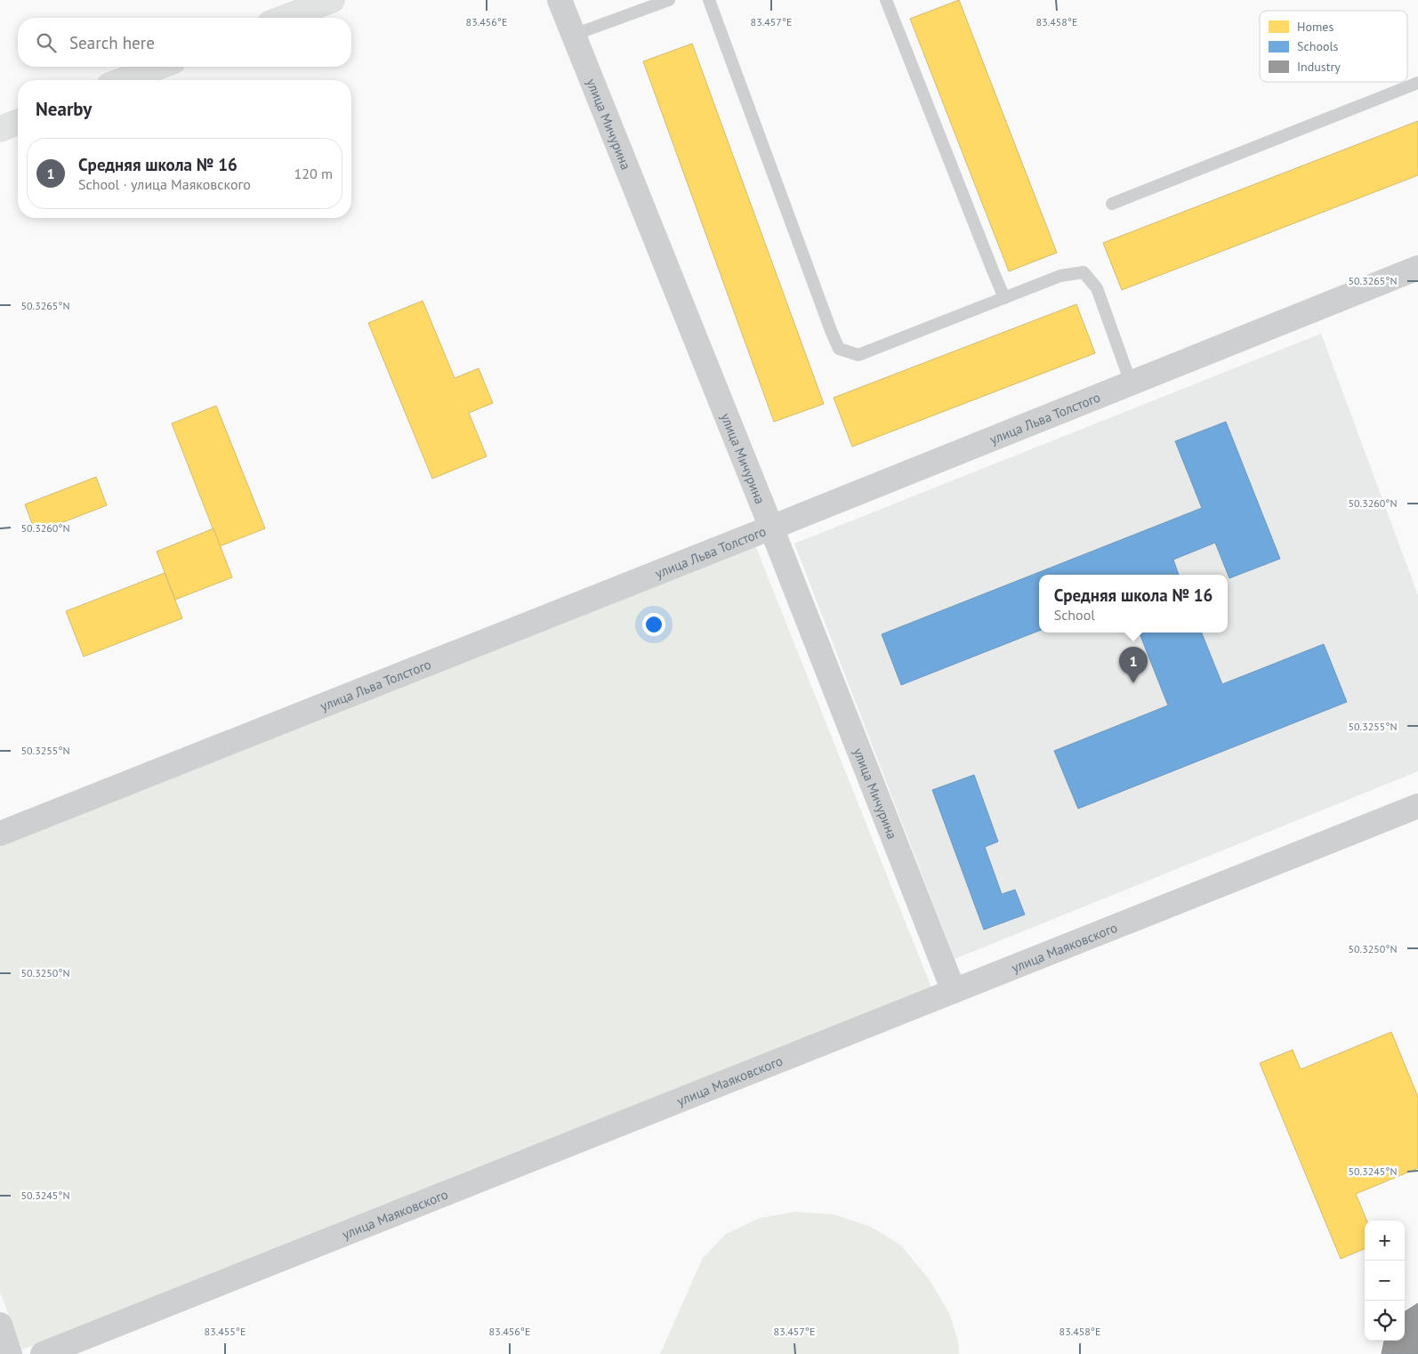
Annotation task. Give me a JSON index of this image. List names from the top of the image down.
{
  "streets": {
    "street": ["улица Мичурина", "улица Льва Толстого", "улица Маяковского"]
  },
  "crossings": [
    ["улица Мичурина", "улица Льва Толстого"],
    ["улица Мичурина", "улица Маяковского"]
  ],
  "legend": ["Homes", "Schools", "Industry"],
  "page": {
    "search": "Search here",
    "heading": "Nearby",
    "list": [
      {
        "mark": "1",
        "name": "Средняя школа № 16",
        "note": "School · улица Маяковского",
        "value": "120 m"
      }
    ],
    "popup": ["Средняя школа № 16", "School"],
    "pins": "1",
    "map_buttons": ["+", "−"]
  },
  "coordinates": [
    "83.456°E",
    "83.457°E",
    "83.458°E",
    "50.3265°N",
    "50.3260°N",
    "50.3255°N",
    "50.3250°N",
    "50.3245°N",
    "83.455°E"
  ]
}
